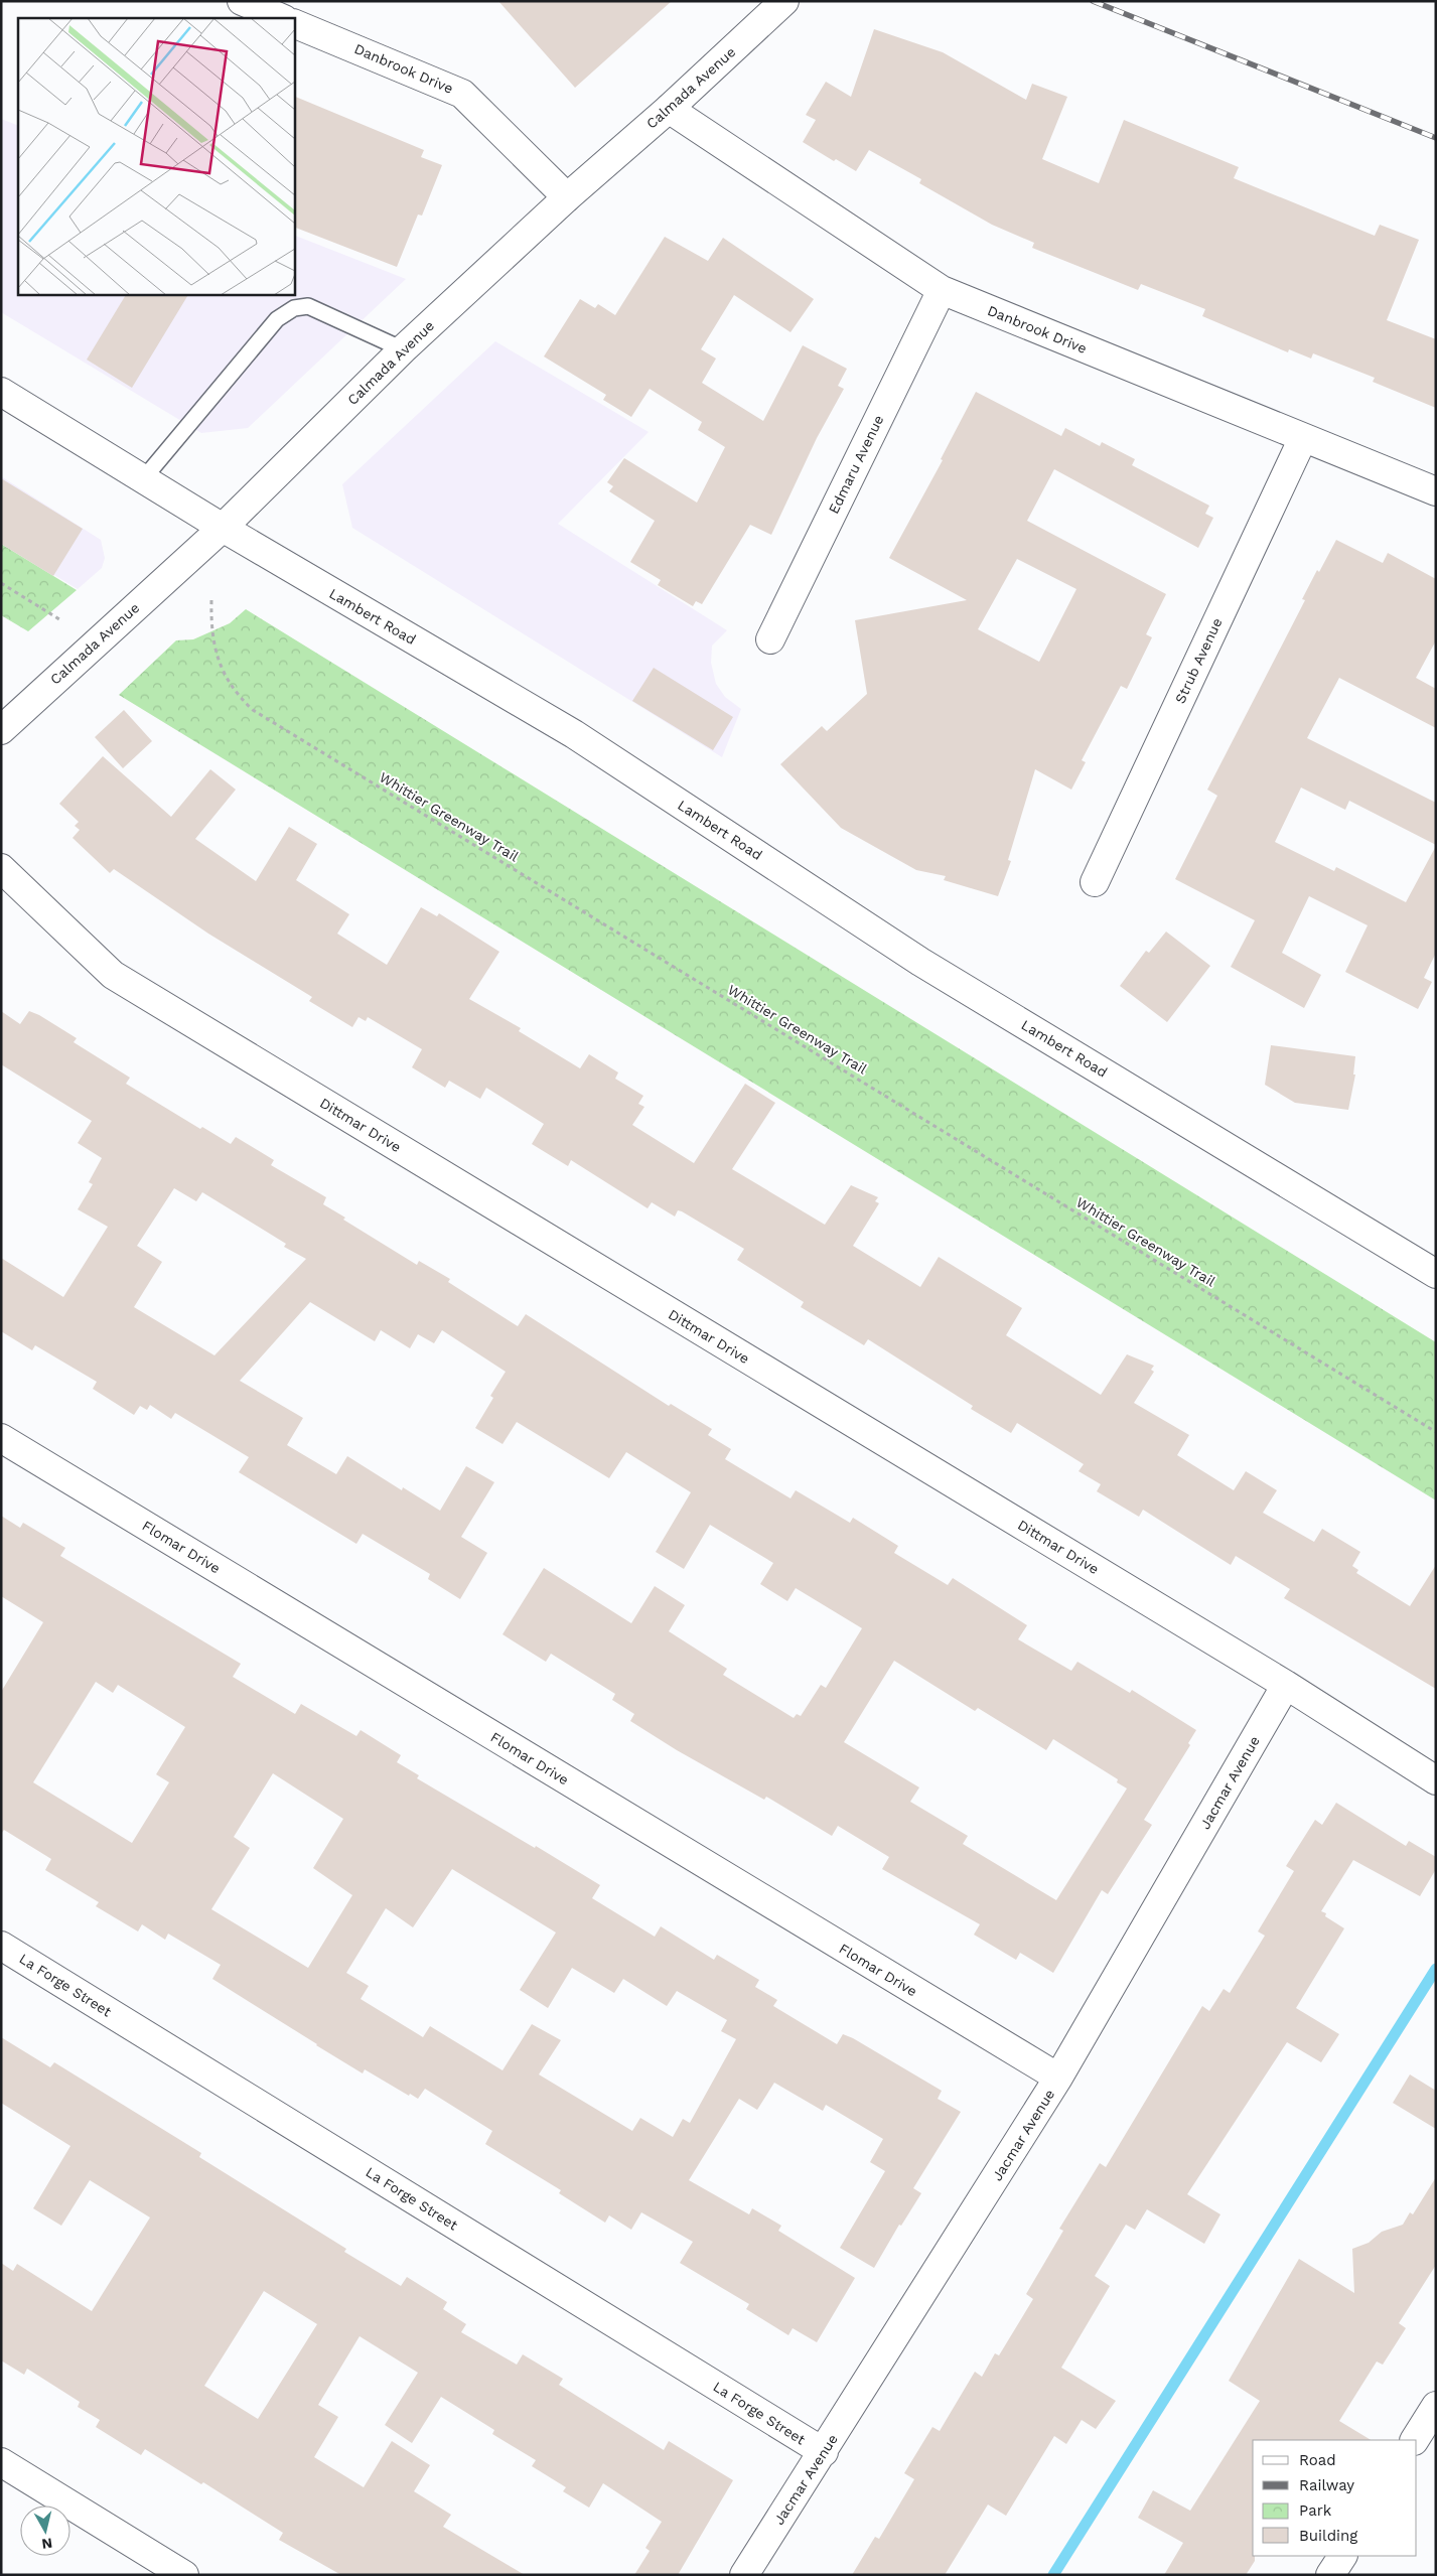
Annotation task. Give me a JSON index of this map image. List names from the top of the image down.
{
  "streets": {
    "street": [
      "Danbrook Drive",
      "Calmada Avenue",
      "Edmaru Avenue",
      "Lambert Road",
      "Strub Avenue",
      "Dittmar Drive",
      "Flomar Drive",
      "Jacmar Avenue",
      "La Forge Street"
    ],
    "path": ["Whittier Greenway Trail"]
  },
  "crossings": [
    ["Danbrook Drive", "Calmada Avenue"],
    ["Danbrook Drive", "Edmaru Avenue"],
    ["Danbrook Drive", "Strub Avenue"],
    ["Calmada Avenue", "Lambert Road"],
    ["Dittmar Drive", "Jacmar Avenue"],
    ["Flomar Drive", "Jacmar Avenue"],
    ["Jacmar Avenue", "La Forge Street"]
  ],
  "legend": [
    "Road",
    "Railway",
    "Park",
    "Building"
  ],
  "north": "bottom"
}
